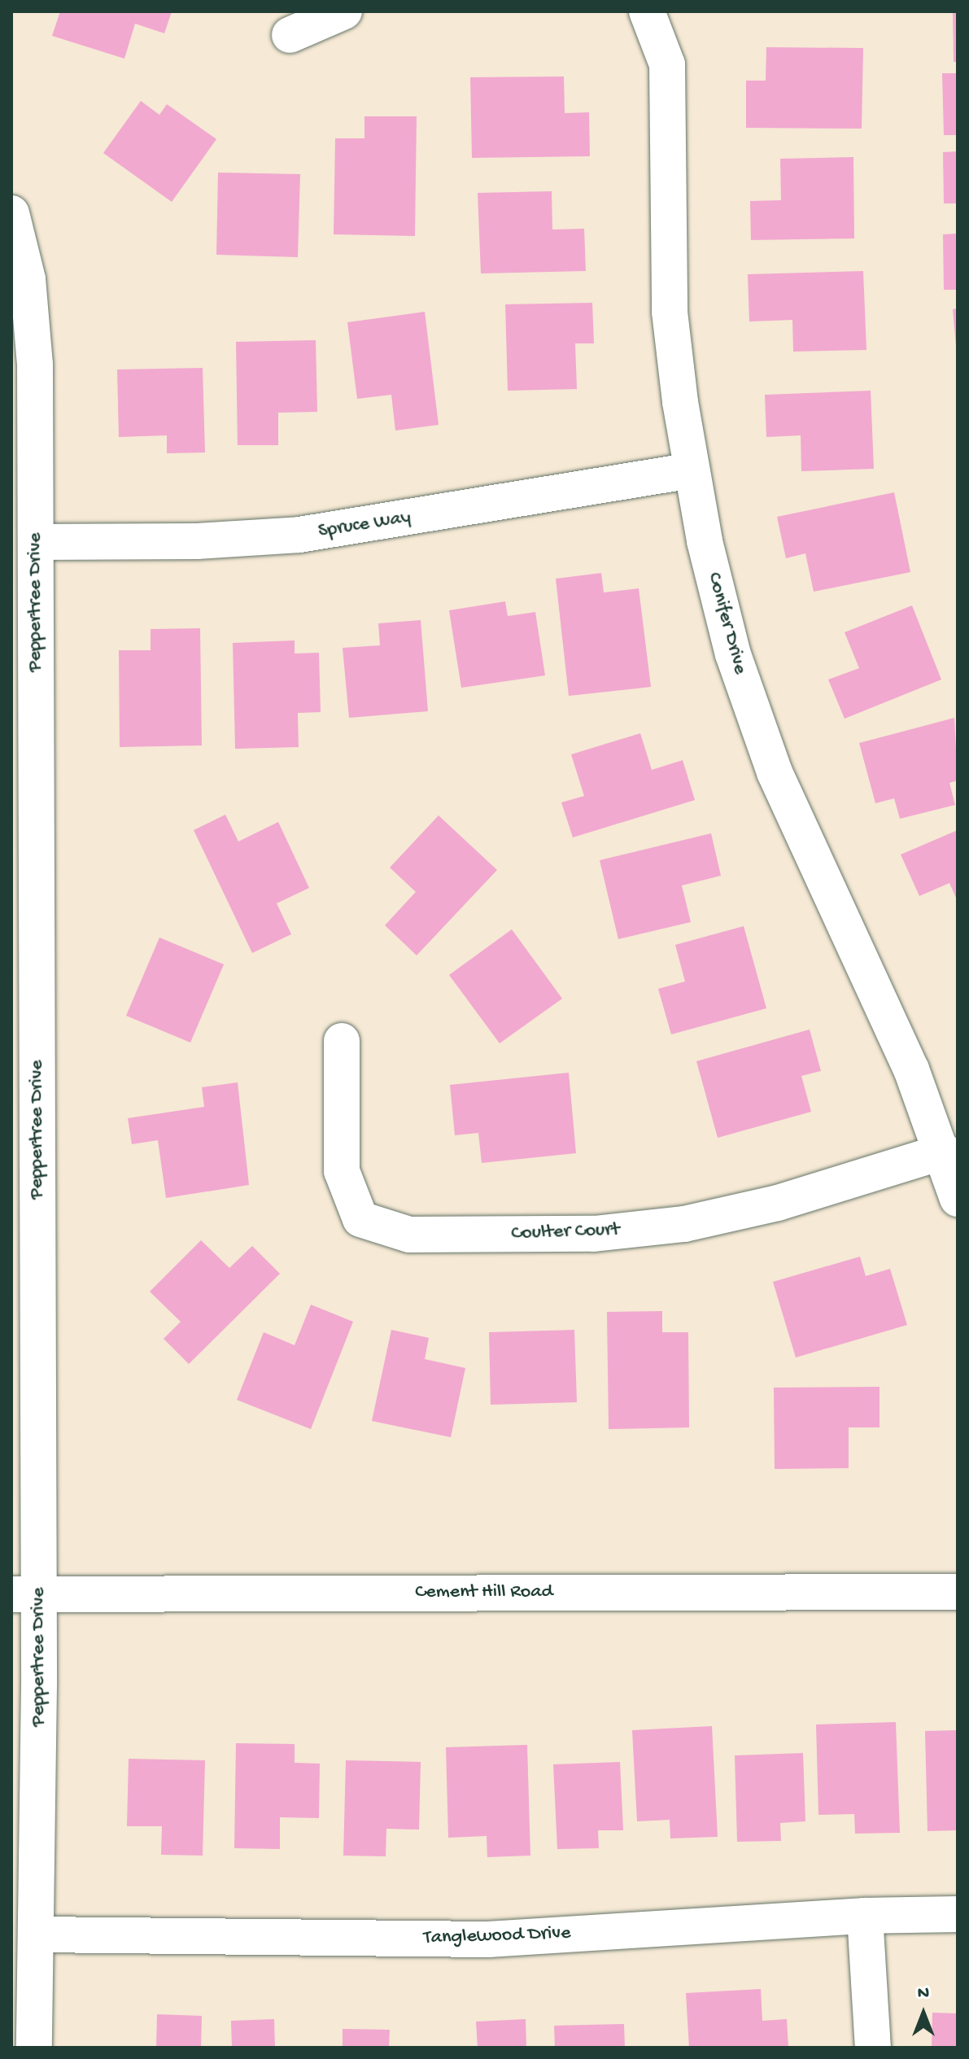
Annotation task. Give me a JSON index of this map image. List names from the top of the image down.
{
  "streets": {
    "street": [
      "Spruce Way",
      "Peppertree Drive",
      "Conifer Drive",
      "Coulter Court",
      "Cement Hill Road",
      "Tanglewood Drive"
    ]
  },
  "crossings": [
    ["Spruce Way", "Peppertree Drive"],
    ["Spruce Way", "Conifer Drive"],
    ["Peppertree Drive", "Cement Hill Road"],
    ["Peppertree Drive", "Tanglewood Drive"],
    ["Conifer Drive", "Coulter Court"]
  ],
  "north": "top"
}
